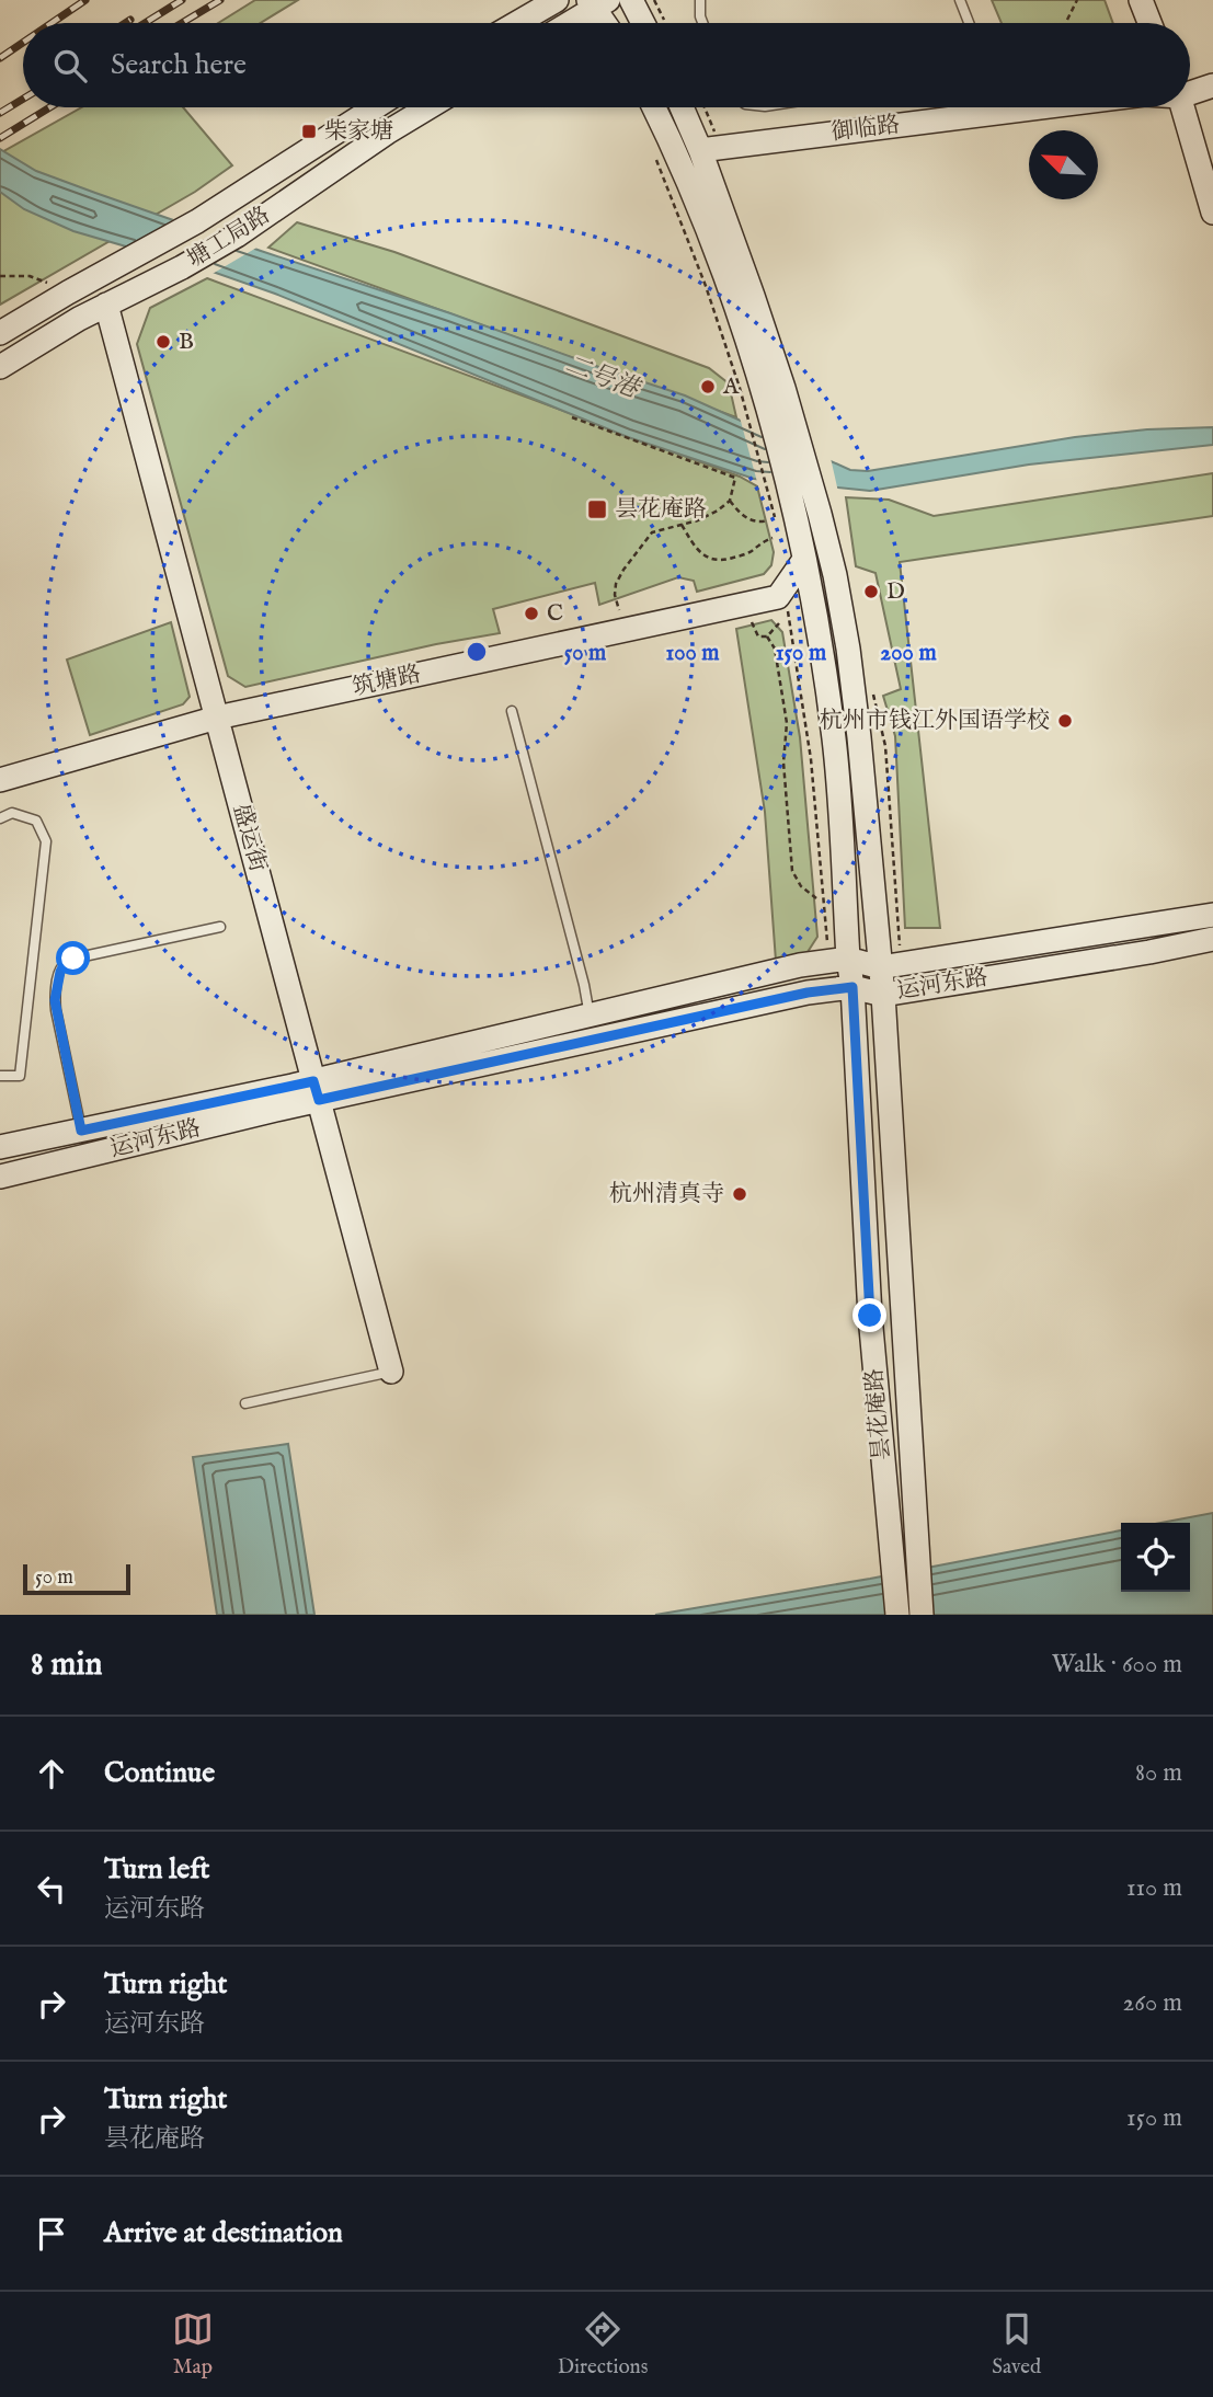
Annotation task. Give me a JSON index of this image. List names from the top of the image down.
{
  "streets": {
    "main road": [
      "御临路",
      "塘工局路",
      "筑塘路",
      "盛运街",
      "运河东路",
      "昙花庵路"
    ]
  },
  "crossings": [
    ["御临路", "昙花庵路"],
    ["塘工局路", "盛运街"],
    ["筑塘路", "盛运街"],
    ["盛运街", "运河东路"],
    ["运河东路", "昙花庵路"]
  ],
  "water": ["二号港"],
  "places": {
    "transit": ["柴家塘", "昙花庵路"],
    "other": [
      "B",
      "A",
      "D",
      "C",
      "杭州市钱江外国语学校",
      "杭州清真寺"
    ]
  },
  "scale_bar": "50 m",
  "north": "top left",
  "page": {
    "search": "Search here",
    "scale": "50 m",
    "heading": ["8 min", "Walk · 600 m"],
    "list": [
      ["Continue", "80 m"],
      ["Turn left", "运河东路", "110 m"],
      ["Turn right", "运河东路", "260 m"],
      ["Turn right", "昙花庵路", "150 m"],
      "Arrive at destination"
    ],
    "nav": ["Map", "Directions", "Saved"]
  },
  "rings": [
    "50 m",
    "100 m",
    "150 m",
    "200 m"
  ]
}
